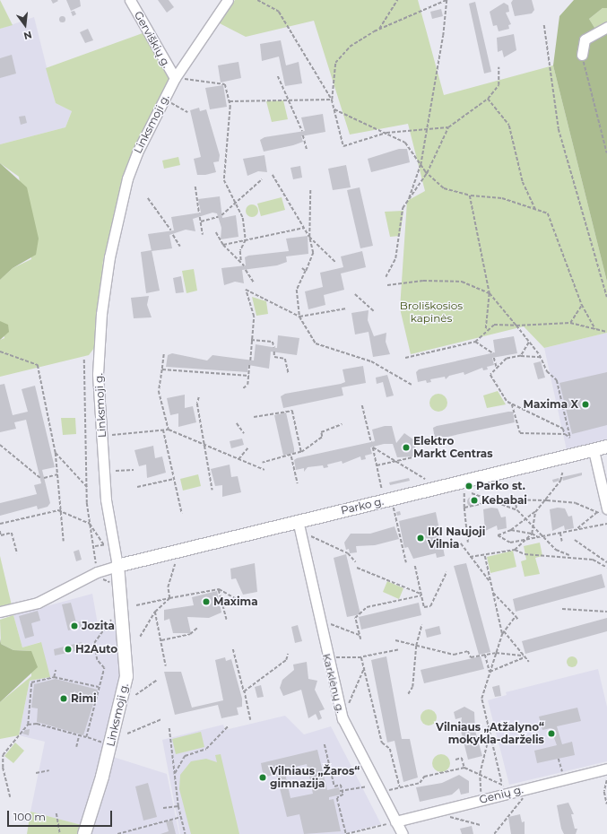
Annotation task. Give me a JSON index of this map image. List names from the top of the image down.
{
  "streets": {
    "main road": ["Linksmoji g.", "Parko g."],
    "street": ["Gerviškių g.", "Karklėnų g.", "Genių g."]
  },
  "crossings": [
    ["Gerviškių g.", "Linksmoji g."],
    ["Linksmoji g.", "Parko g."],
    ["Parko g.", "Karklėnų g."],
    ["Karklėnų g.", "Genių g."]
  ],
  "parks": ["Broliškosios kapinės"],
  "places": [
    "Maxima X",
    "Elektro Markt Centras",
    "Parko st.",
    "Kebabai",
    "IKI Naujoji Vilnia",
    "Maxima",
    "Jozita",
    "H2Auto",
    "Rimi",
    "Vilniaus „Atžalyno“ mokykla-darželis",
    "Vilniaus „Žaros“ gimnazija"
  ],
  "scale_bar": "100 m",
  "north": "bottom"
}
